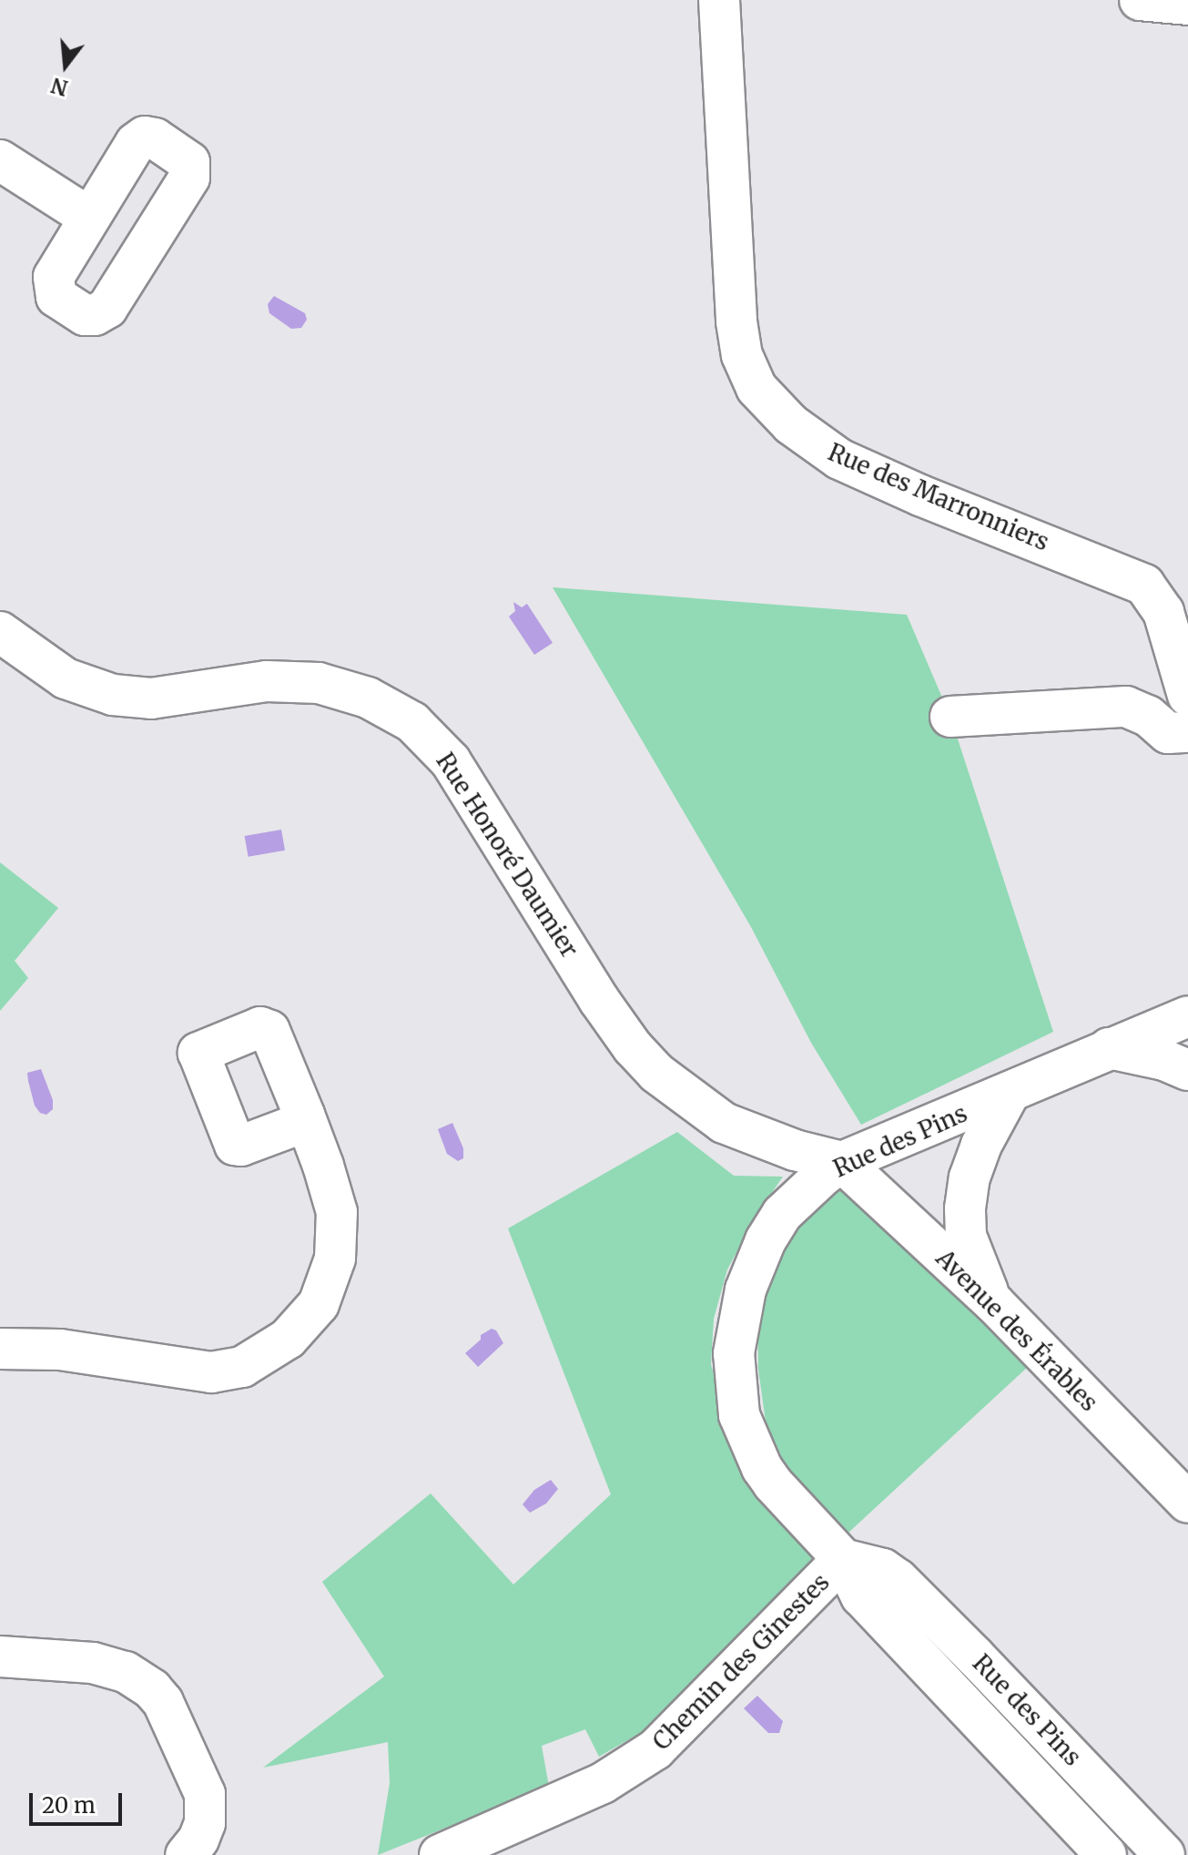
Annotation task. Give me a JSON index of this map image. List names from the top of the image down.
{
  "streets": {
    "street": [
      "Rue des Marronniers",
      "Rue Honoré Daumier",
      "Rue des Pins",
      "Avenue des Érables",
      "Chemin des Ginestes"
    ]
  },
  "crossings": [
    ["Rue Honoré Daumier", "Rue des Pins"],
    ["Rue Honoré Daumier", "Avenue des Érables"],
    ["Rue des Pins", "Avenue des Érables"],
    ["Rue des Pins", "Chemin des Ginestes"]
  ],
  "scale_bar": "20 m",
  "north": "bottom"
}
